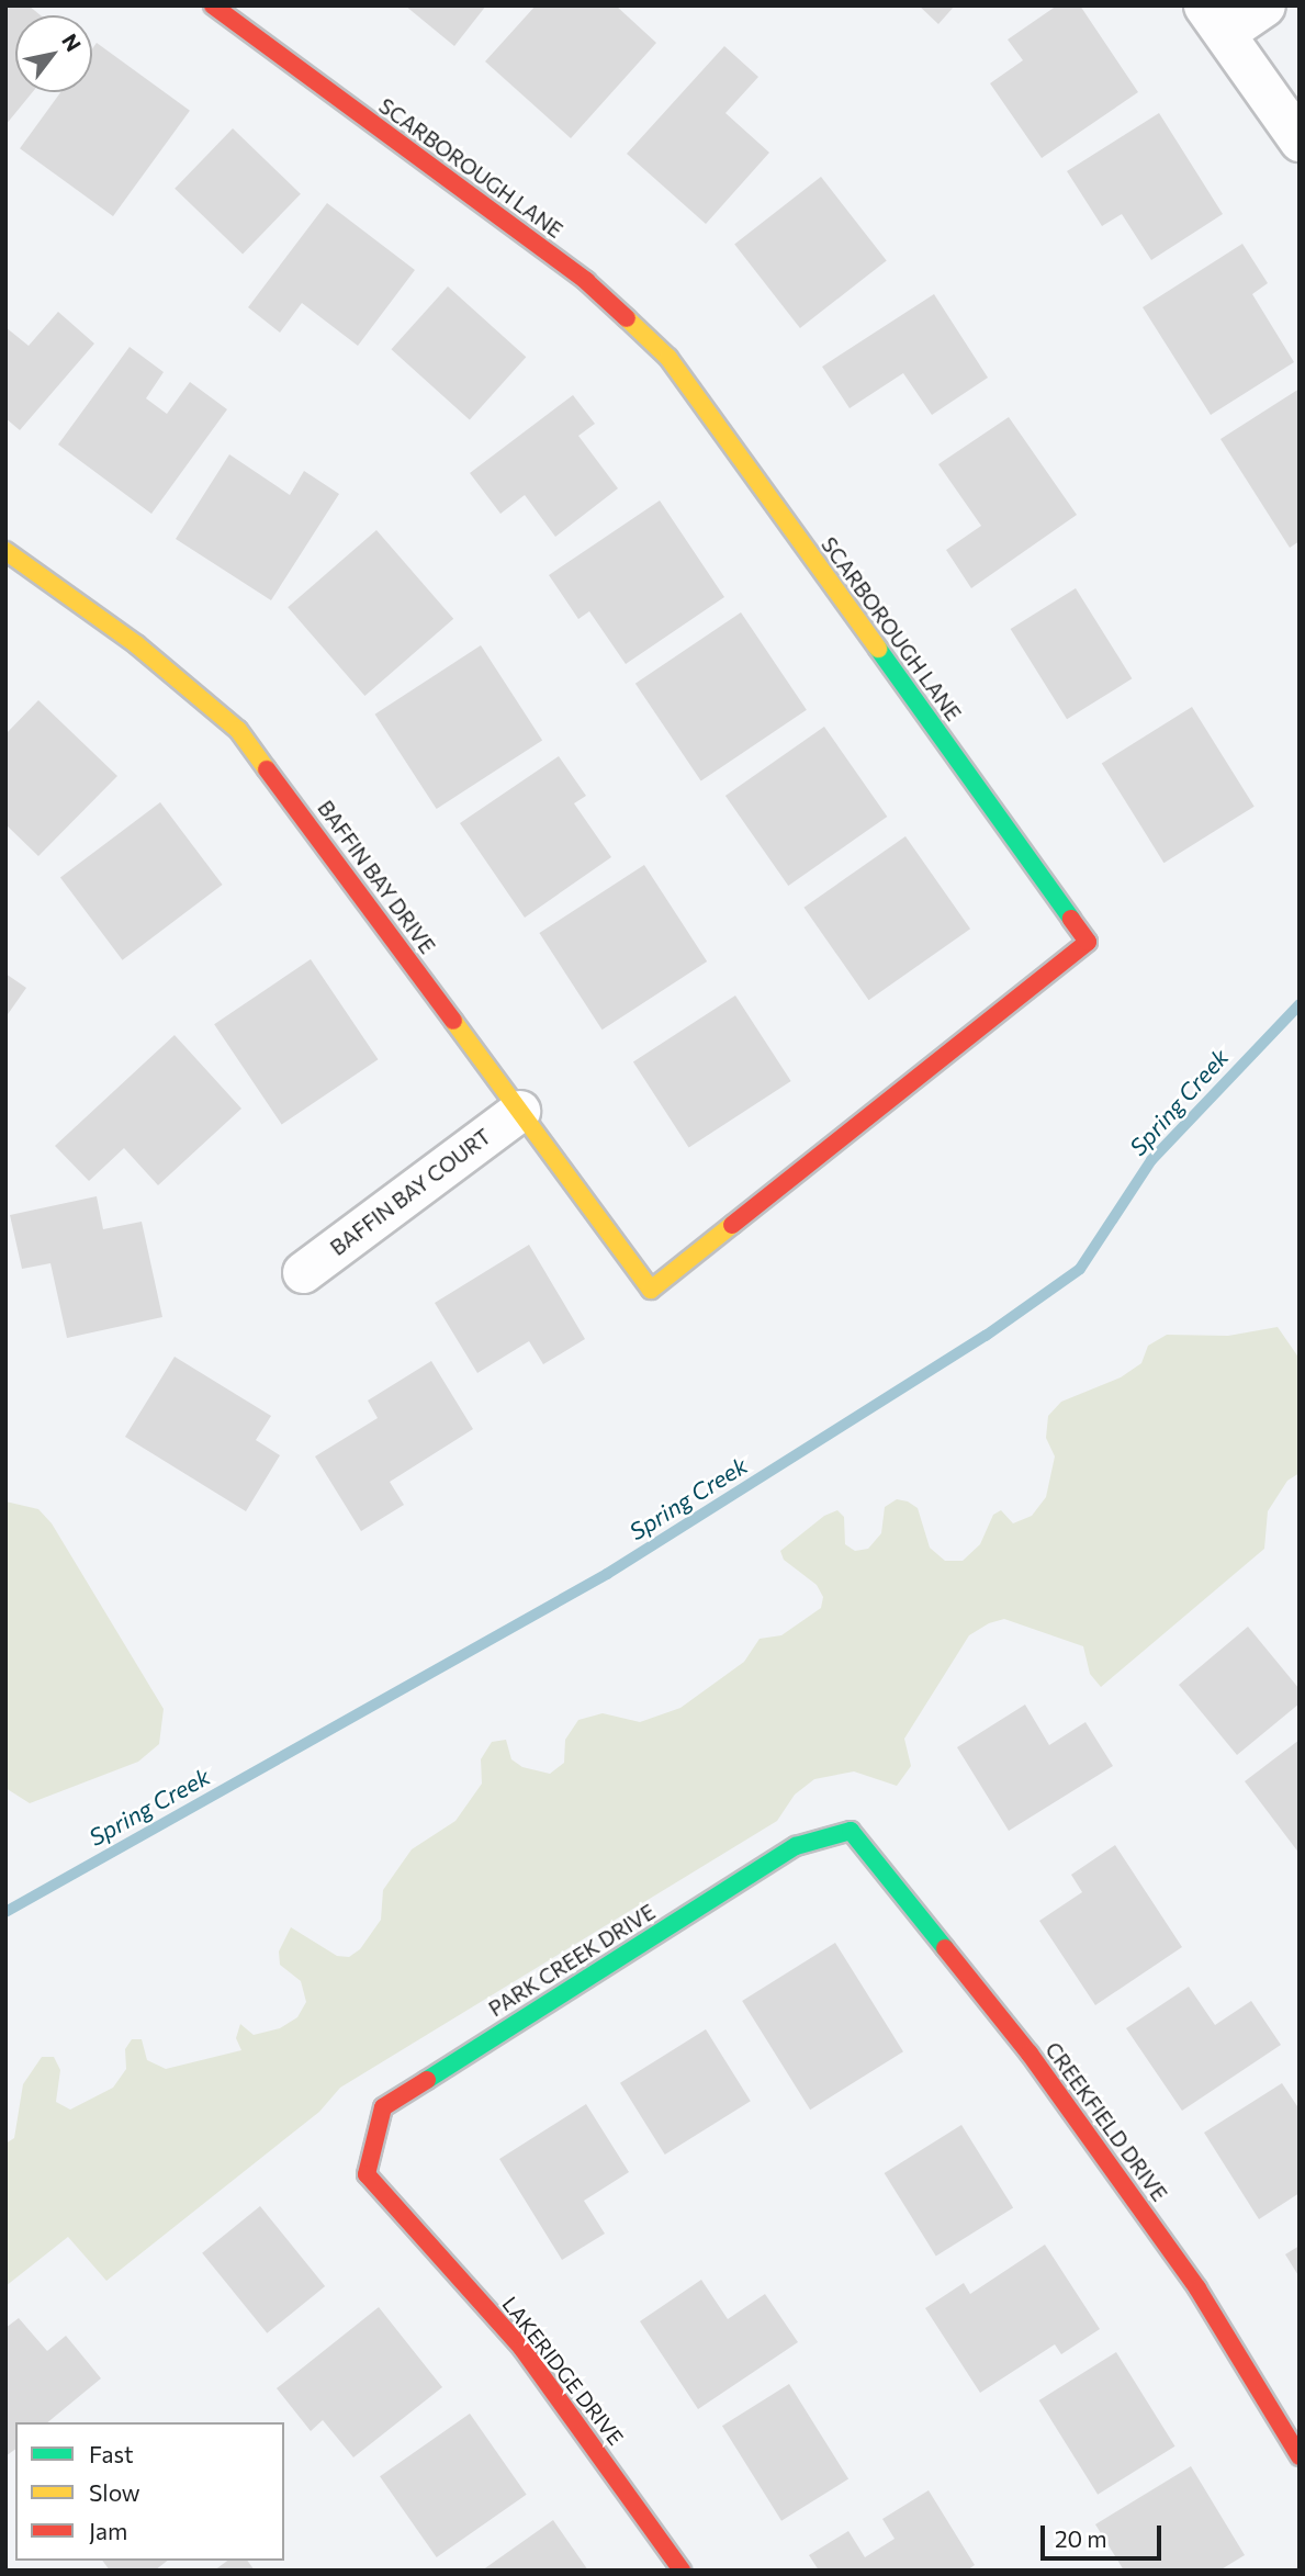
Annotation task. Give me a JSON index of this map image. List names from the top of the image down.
{
  "streets": {
    "street": [
      "SCARBOROUGH LANE",
      "BAFFIN BAY DRIVE",
      "BAFFIN BAY COURT",
      "PARK CREEK DRIVE",
      "CREEKFIELD DRIVE",
      "LAKERIDGE DRIVE"
    ]
  },
  "crossings": [
    ["SCARBOROUGH LANE", "BAFFIN BAY DRIVE"],
    ["BAFFIN BAY DRIVE", "BAFFIN BAY COURT"],
    ["PARK CREEK DRIVE", "CREEKFIELD DRIVE"],
    ["PARK CREEK DRIVE", "LAKERIDGE DRIVE"]
  ],
  "water": ["Spring Creek"],
  "legend": ["Fast", "Slow", "Jam"],
  "scale_bar": "20 m",
  "north": "top right"
}
